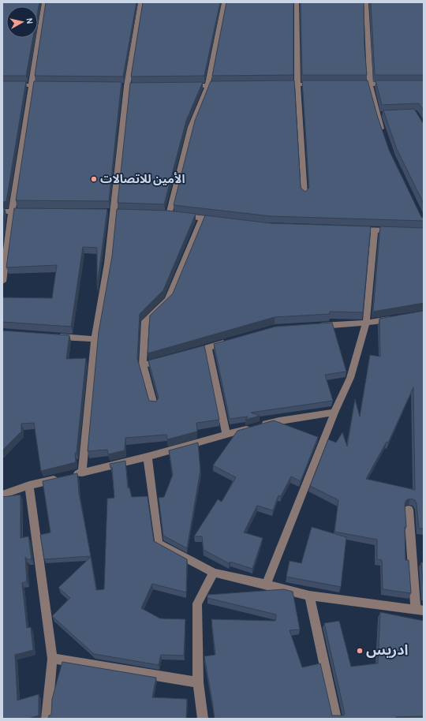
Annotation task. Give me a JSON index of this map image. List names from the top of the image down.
{
  "places": ["الأمين للاتصالات", "ادريس"],
  "north": "right"
}
